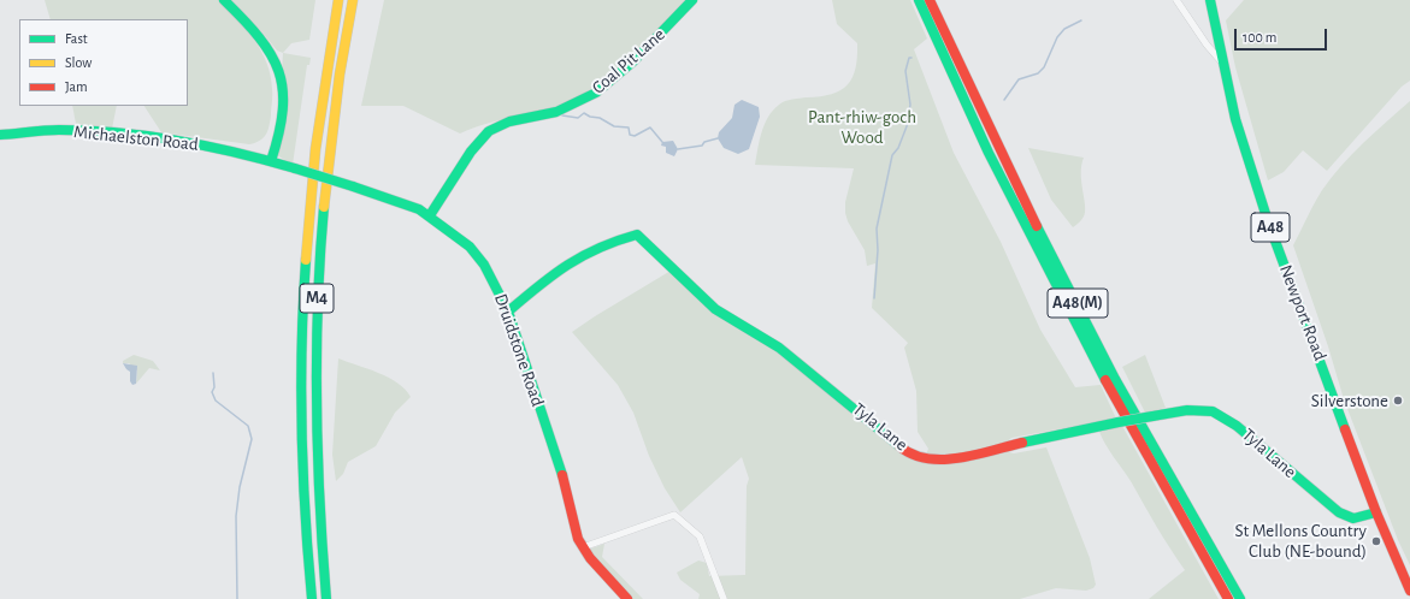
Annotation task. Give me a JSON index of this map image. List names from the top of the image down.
{
  "streets": {
    "main road": [
      "Coal Pit Lane",
      "Michaelston Road",
      "A48",
      "M4",
      "A48(M)",
      "Newport Road",
      "Druidstone Road",
      "Tyla Lane"
    ]
  },
  "crossings": [
    ["Coal Pit Lane", "Druidstone Road"],
    ["Michaelston Road", "Druidstone Road"],
    ["Newport Road", "Tyla Lane"],
    ["Druidstone Road", "Tyla Lane"]
  ],
  "parks": ["Pant-rhiw-goch Wood"],
  "places": ["Silverstone", "St Mellons Country Club (NE-bound)"],
  "legend": ["Fast", "Slow", "Jam"],
  "scale_bar": "100 m"
}
